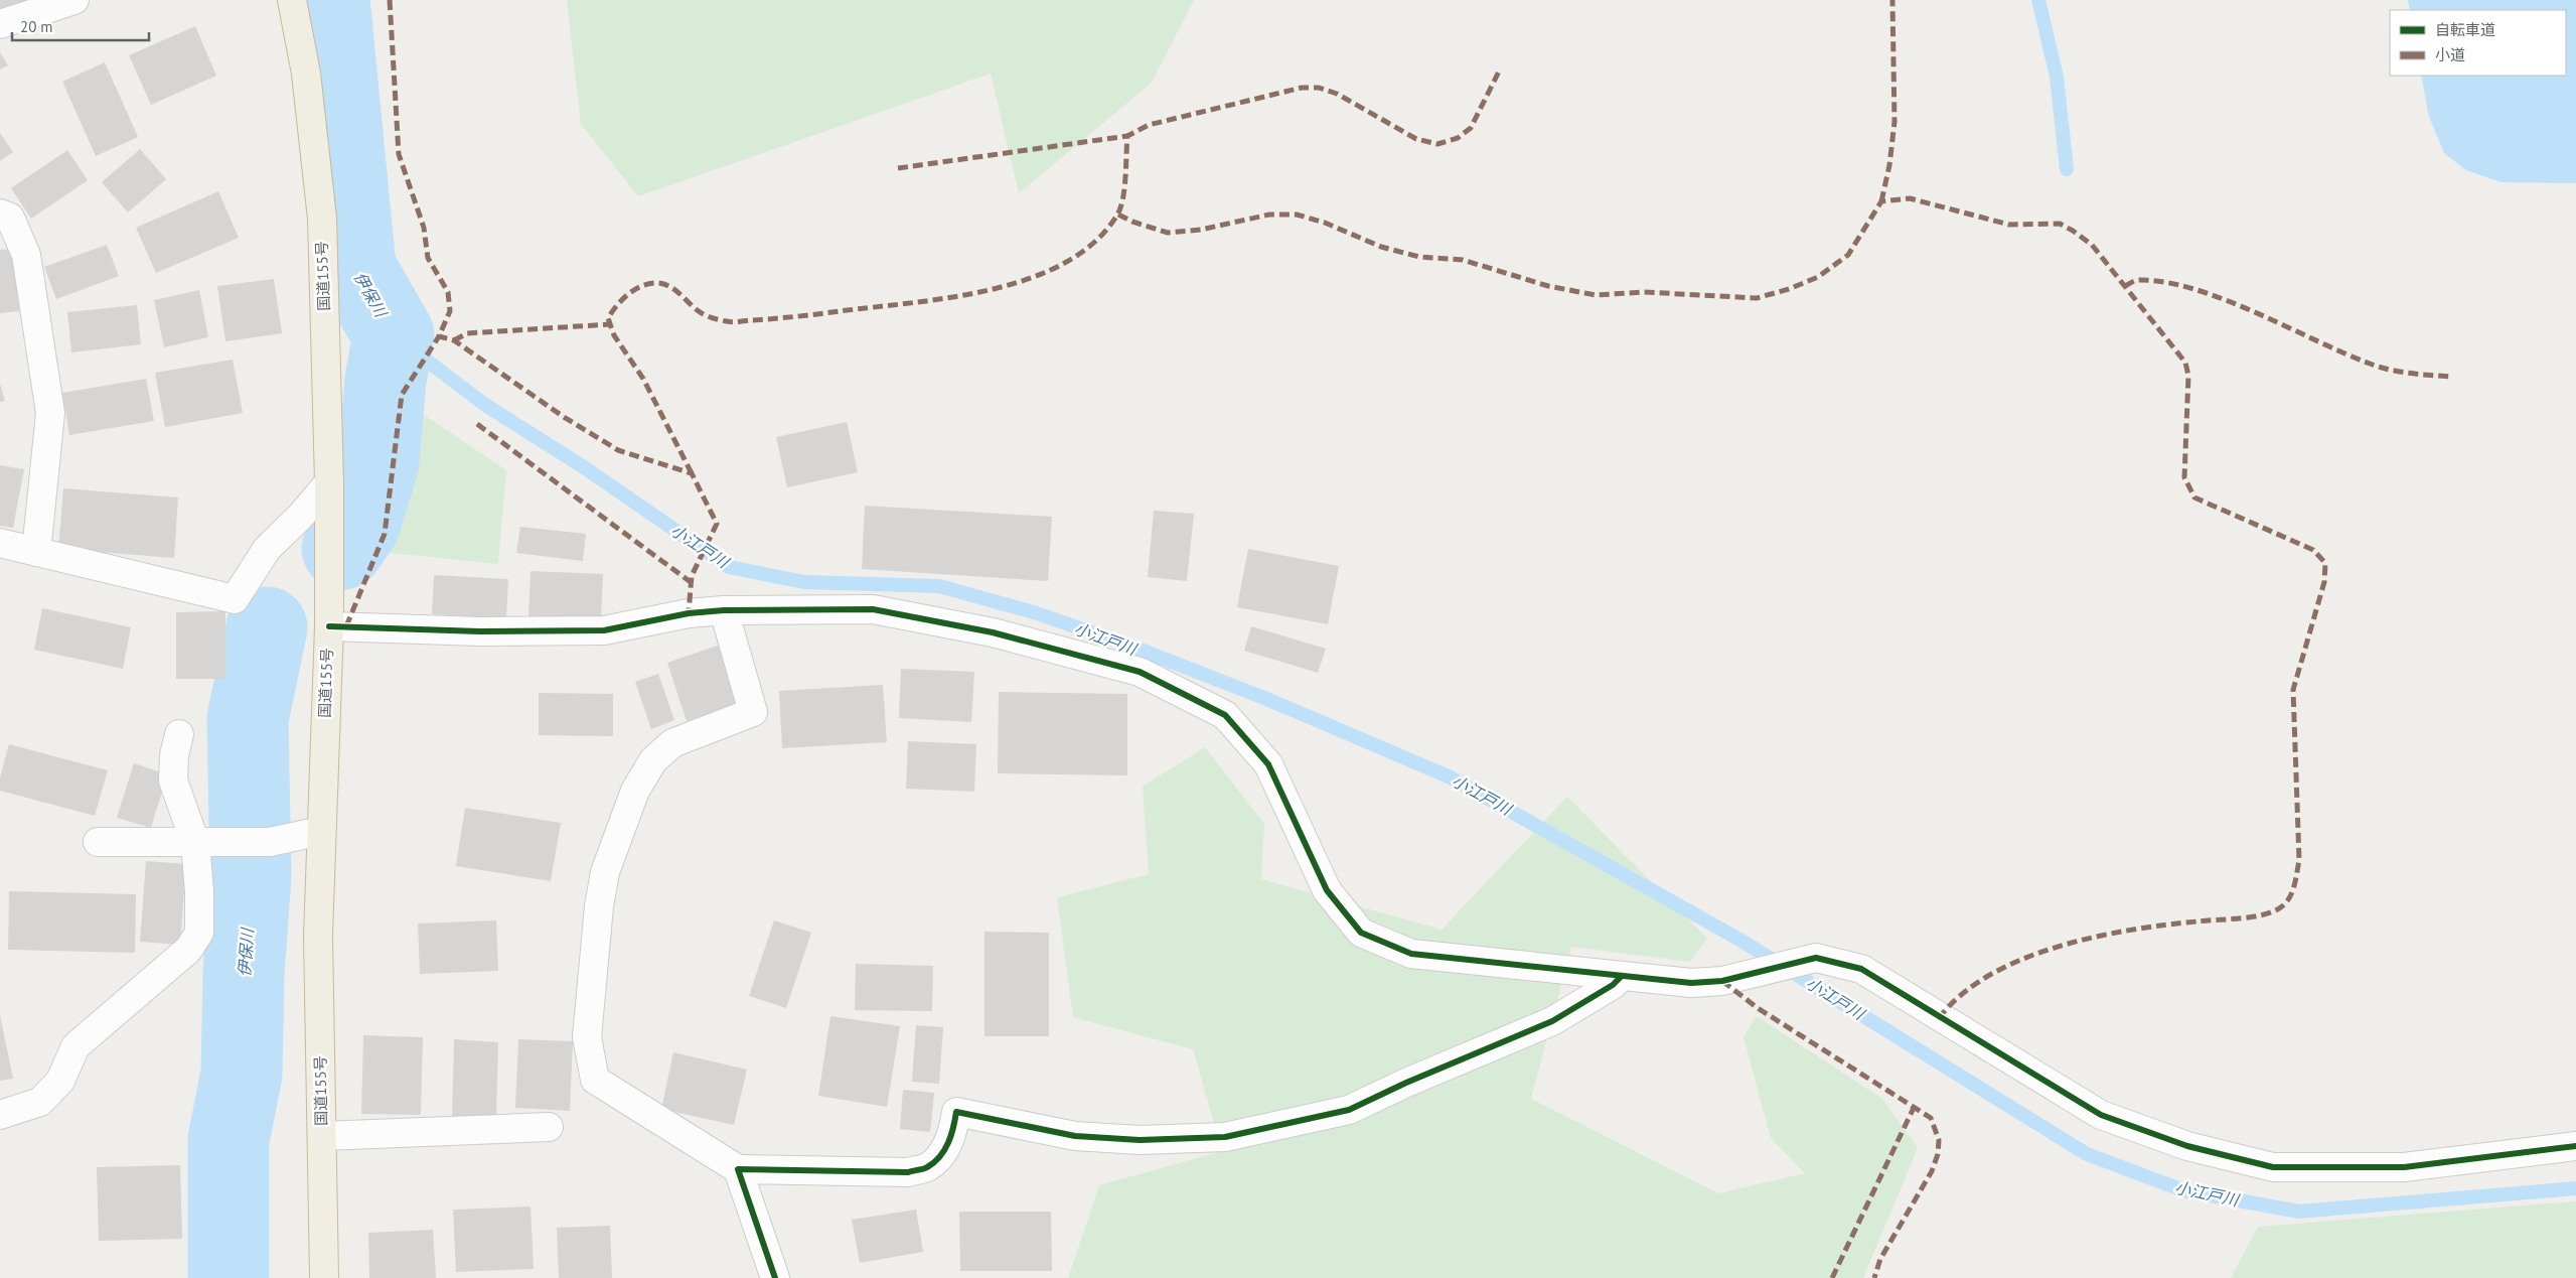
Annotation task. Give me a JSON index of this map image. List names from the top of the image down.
{
  "streets": {
    "highway": ["国道155号"]
  },
  "water": ["伊保川", "小江戸川"],
  "legend": ["自転車道", "小道"],
  "scale_bar": "20 m"
}
